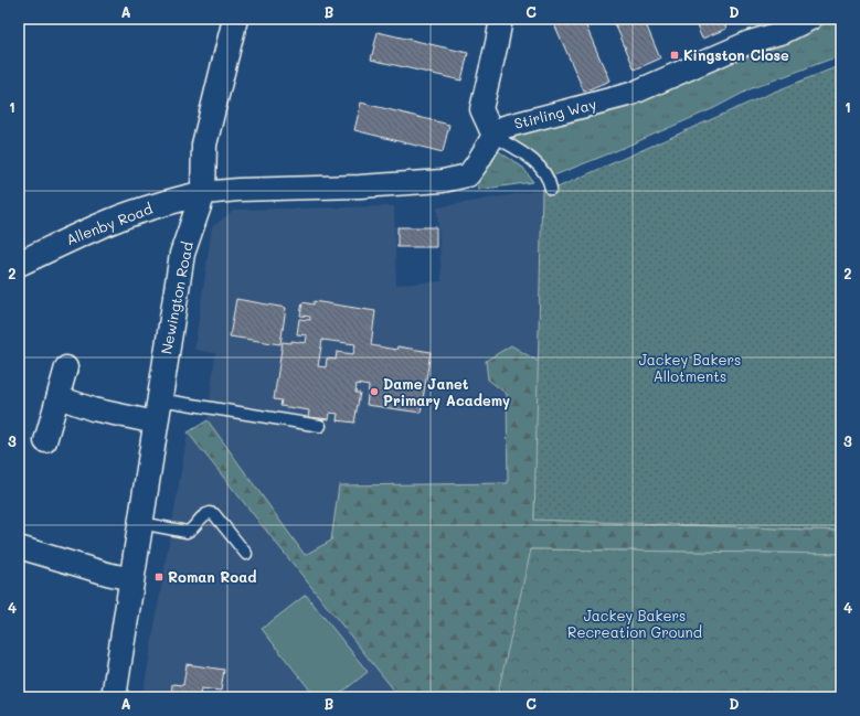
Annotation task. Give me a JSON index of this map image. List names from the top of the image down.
{
  "streets": {
    "main road": ["Allenby Road", "Newington Road"],
    "street": ["Stirling Way"]
  },
  "crossings": [
    ["Stirling Way", "Allenby Road"],
    ["Stirling Way", "Newington Road"],
    ["Allenby Road", "Newington Road"]
  ],
  "parks": ["Jackey Bakers Allotments", "Jackey Bakers Recreation Ground"],
  "places": {
    "transit": ["Kingston Close", "Roman Road"],
    "other": ["Dame Janet Primary Academy"]
  },
  "grid": {
    "columns": [
      "A",
      "B",
      "C",
      "D"
    ],
    "rows": [
      "1",
      "2",
      "3",
      "4"
    ]
  }
}
